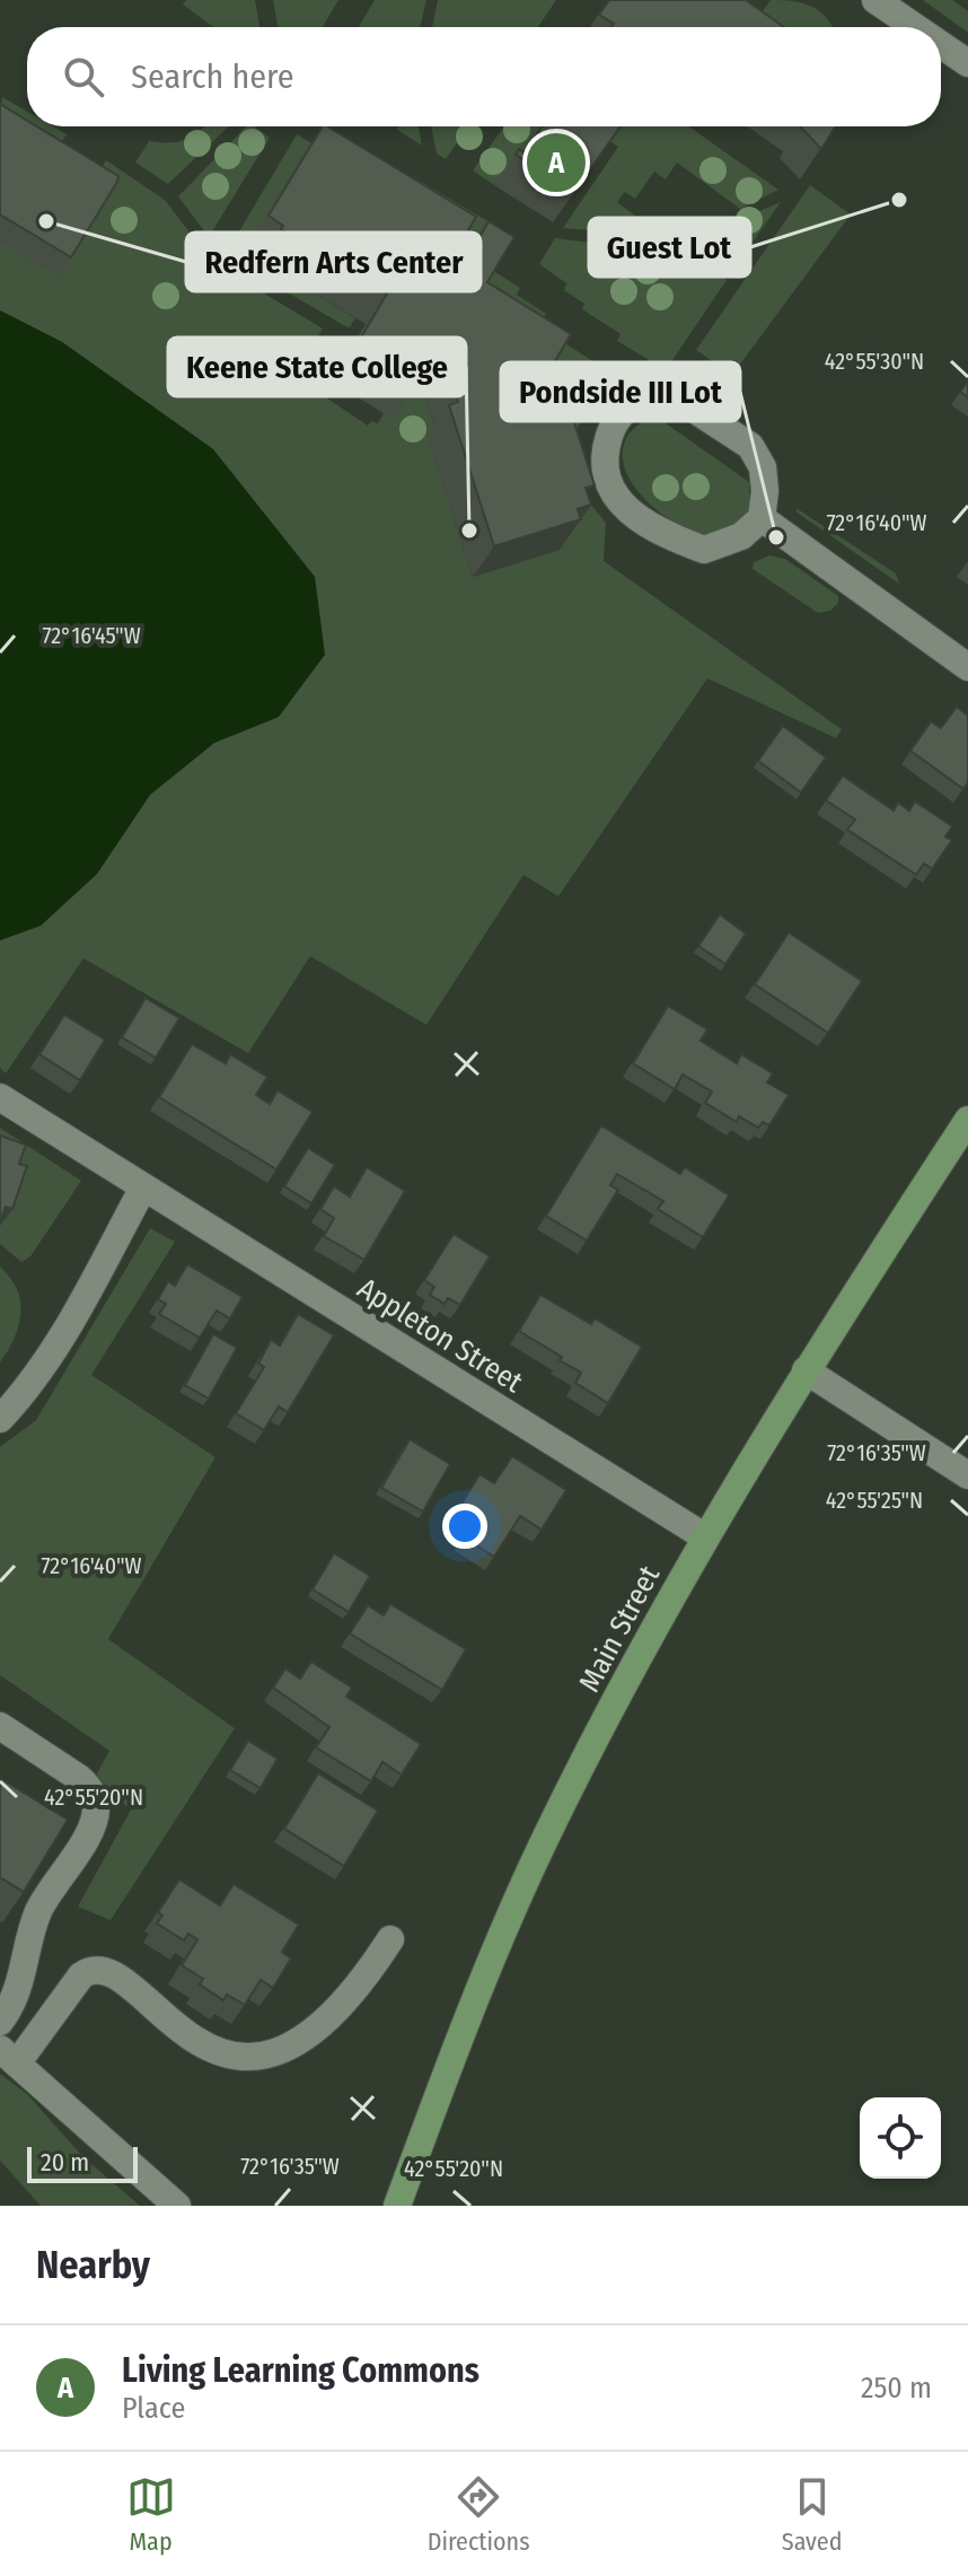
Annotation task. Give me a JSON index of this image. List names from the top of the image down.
{
  "streets": {
    "main road": ["Main Street"],
    "street": ["Appleton Street"]
  },
  "crossings": [
    ["Appleton Street", "Main Street"]
  ],
  "places": [
    "Guest Lot",
    "Redfern Arts Center",
    "Keene State College",
    "Pondside III Lot"
  ],
  "scale_bar": "20 m",
  "page": {
    "search": "Search here",
    "pins": "A",
    "scale": "20 m",
    "heading": "Nearby",
    "list": [
      {
        "mark": "A",
        "name": "Living Learning Commons",
        "note": "Place",
        "value": "250 m"
      }
    ],
    "nav": ["Map", "Directions", "Saved"]
  },
  "coordinates": [
    "42°55'30\"N",
    "72°16'40\"W",
    "72°16'45\"W",
    "72°16'35\"W",
    "42°55'25\"N",
    "42°55'20\"N"
  ]
}
